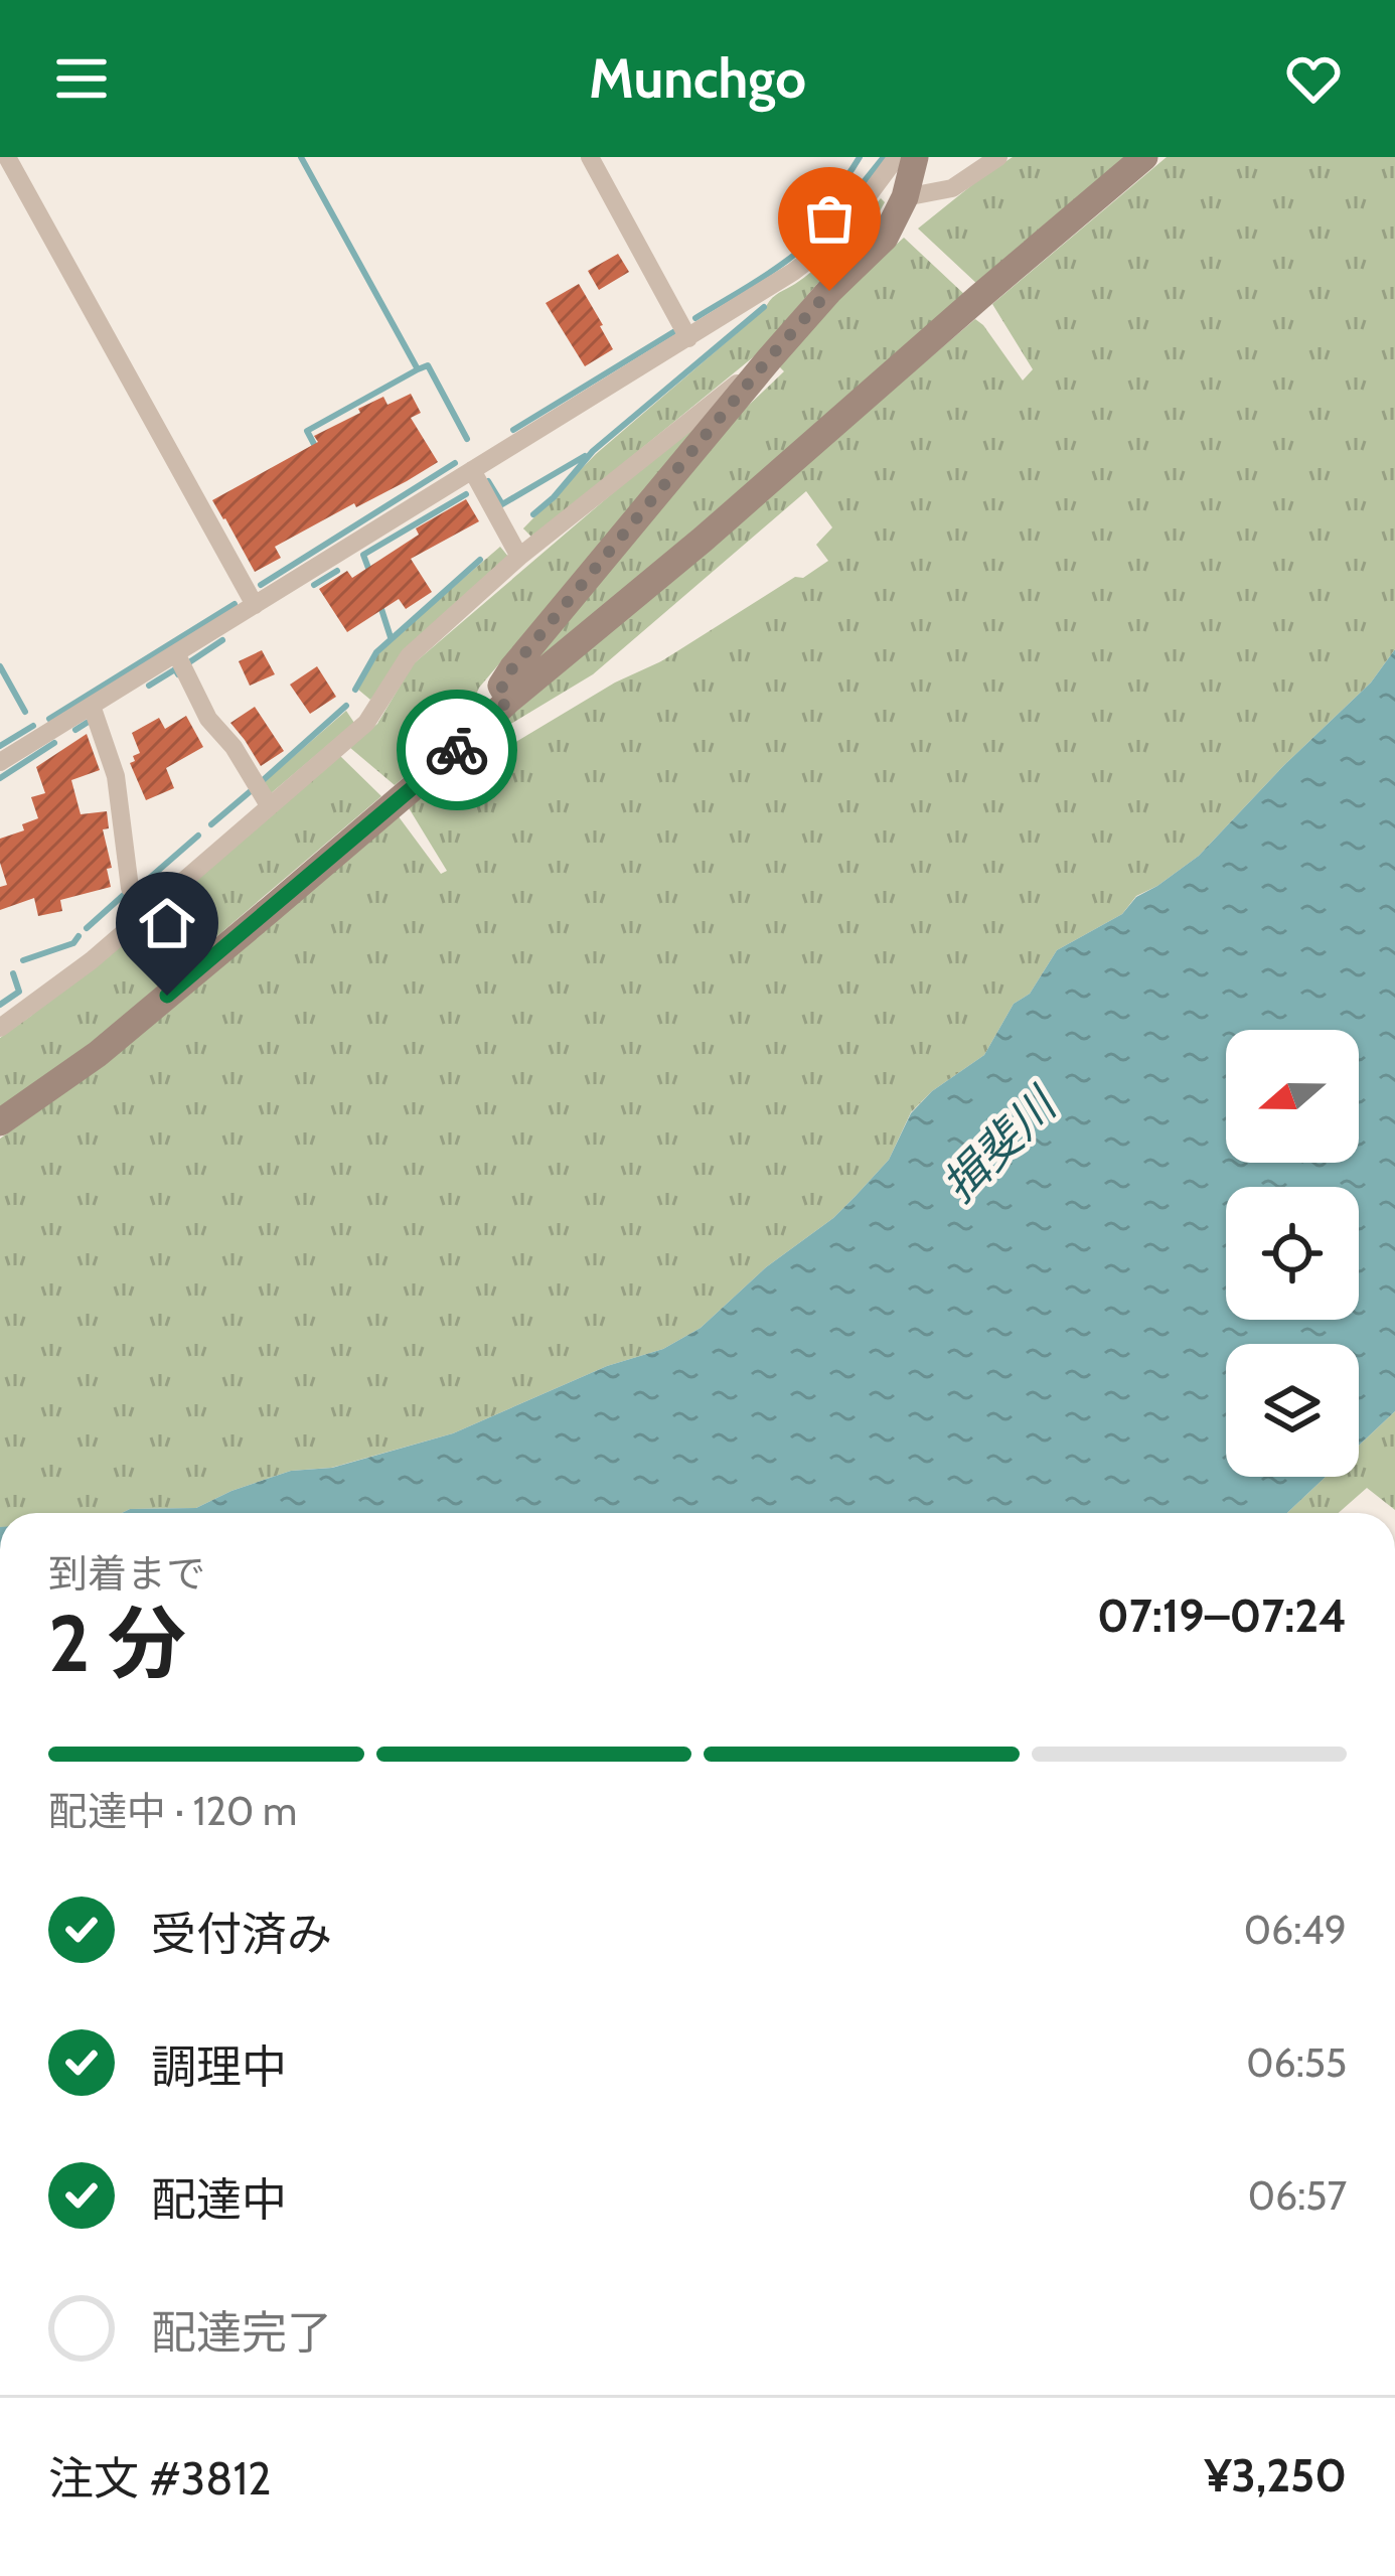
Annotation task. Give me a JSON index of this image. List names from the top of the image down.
{
  "water": ["揖斐川"],
  "north": "left",
  "page": {
    "header": "Munchgo",
    "heading": ["2 分", "到着まで", "07:19–07:24"],
    "panel": ["注文 #3812", "¥3,250"],
    "bar": "配達中 · 120 m",
    "list": [
      ["受付済み", "06:49"],
      ["調理中", "06:55"],
      ["配達中", "06:57"],
      "配達完了"
    ]
  }
}
